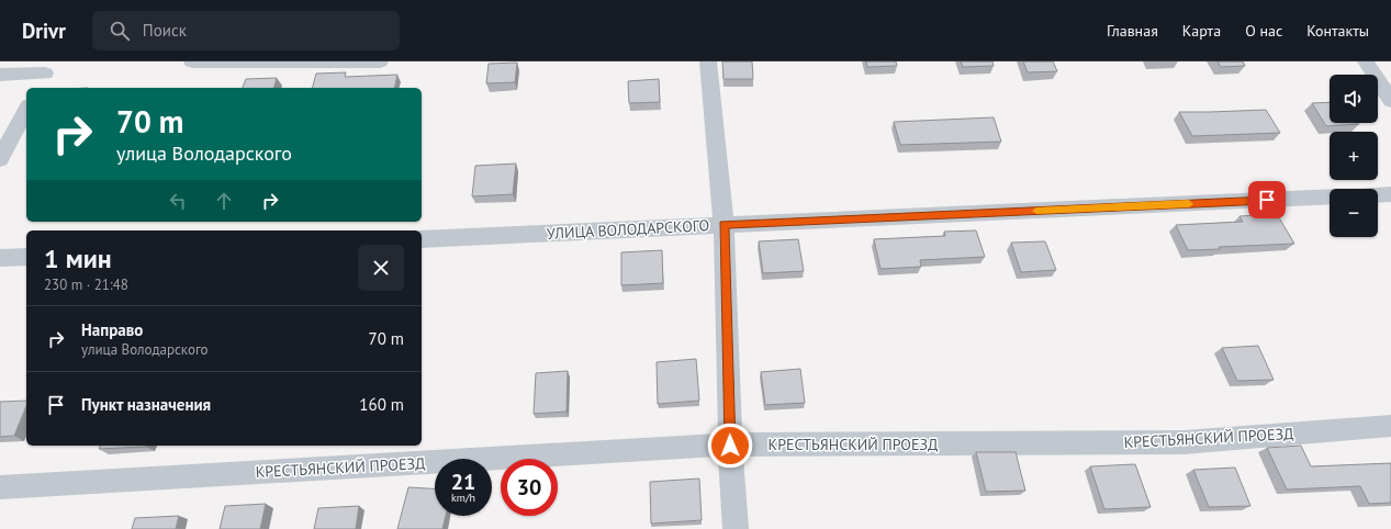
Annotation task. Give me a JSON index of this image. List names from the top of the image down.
{
  "streets": {
    "street": ["УЛИЦА ВОЛОДАРСКОГО", "КРЕСТЬЯНСКИЙ ПРОЕЗД"]
  },
  "page": {
    "header": "Drivr",
    "search": "Поиск",
    "nav": [
      "Главная",
      "Карта",
      "О нас",
      "Контакты"
    ],
    "map_buttons": ["+", "−"],
    "turn": ["70 m", "улица Володарского"],
    "heading": ["1 мин", "230 m · 21:48"],
    "list": [
      {
        "name": "Направо",
        "note": "улица Володарского",
        "value": "70 m"
      },
      {
        "name": "Пункт назначения",
        "value": "160 m"
      }
    ],
    "speed": "21 km/h",
    "limit": "30"
  }
}
